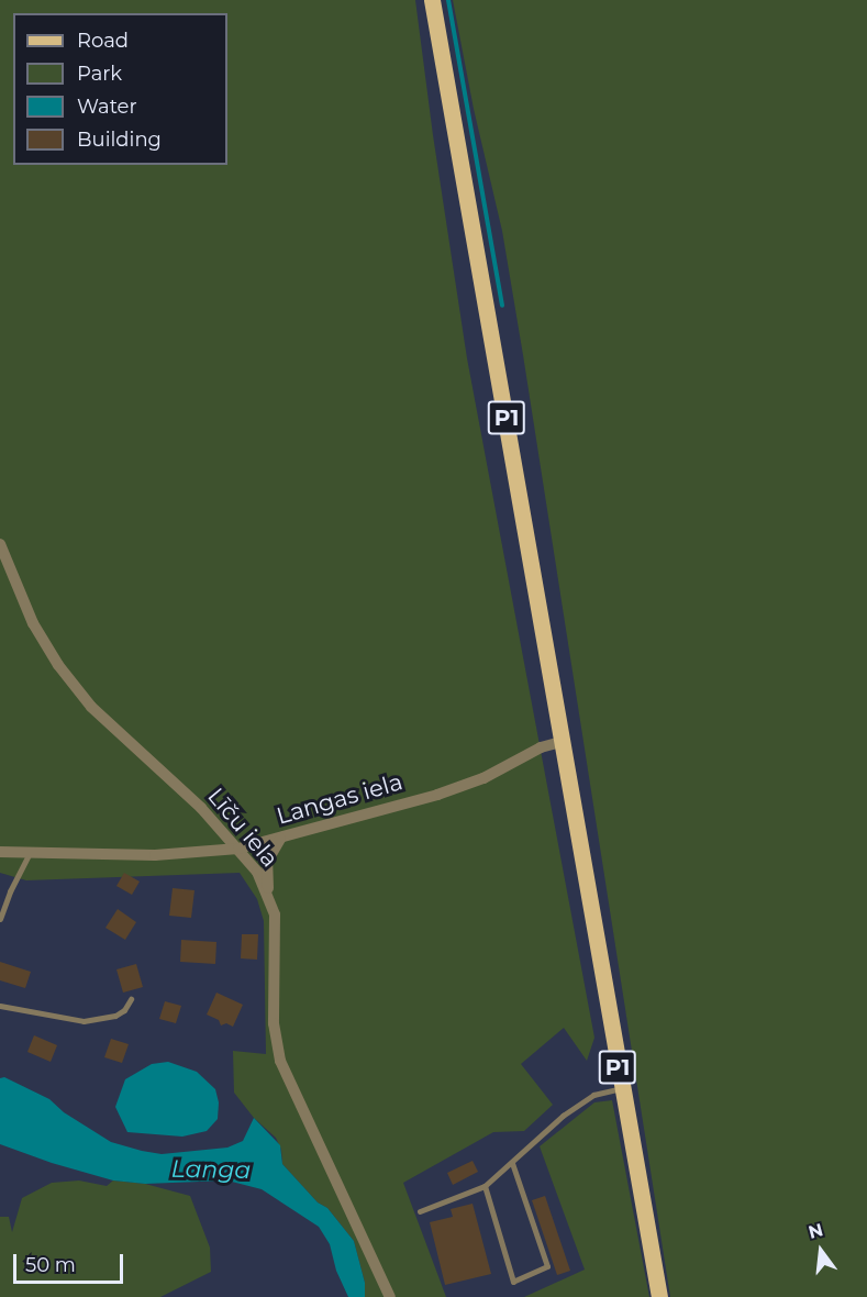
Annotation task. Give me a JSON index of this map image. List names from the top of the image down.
{
  "streets": {
    "main road": ["P1"],
    "street": ["Langas iela", "Līču iela"]
  },
  "crossings": [
    ["P1", "Langas iela"],
    ["Langas iela", "Līču iela"]
  ],
  "water": ["Langa"],
  "legend": [
    "Road",
    "Park",
    "Water",
    "Building"
  ],
  "scale_bar": "50 m",
  "north": "top"
}
